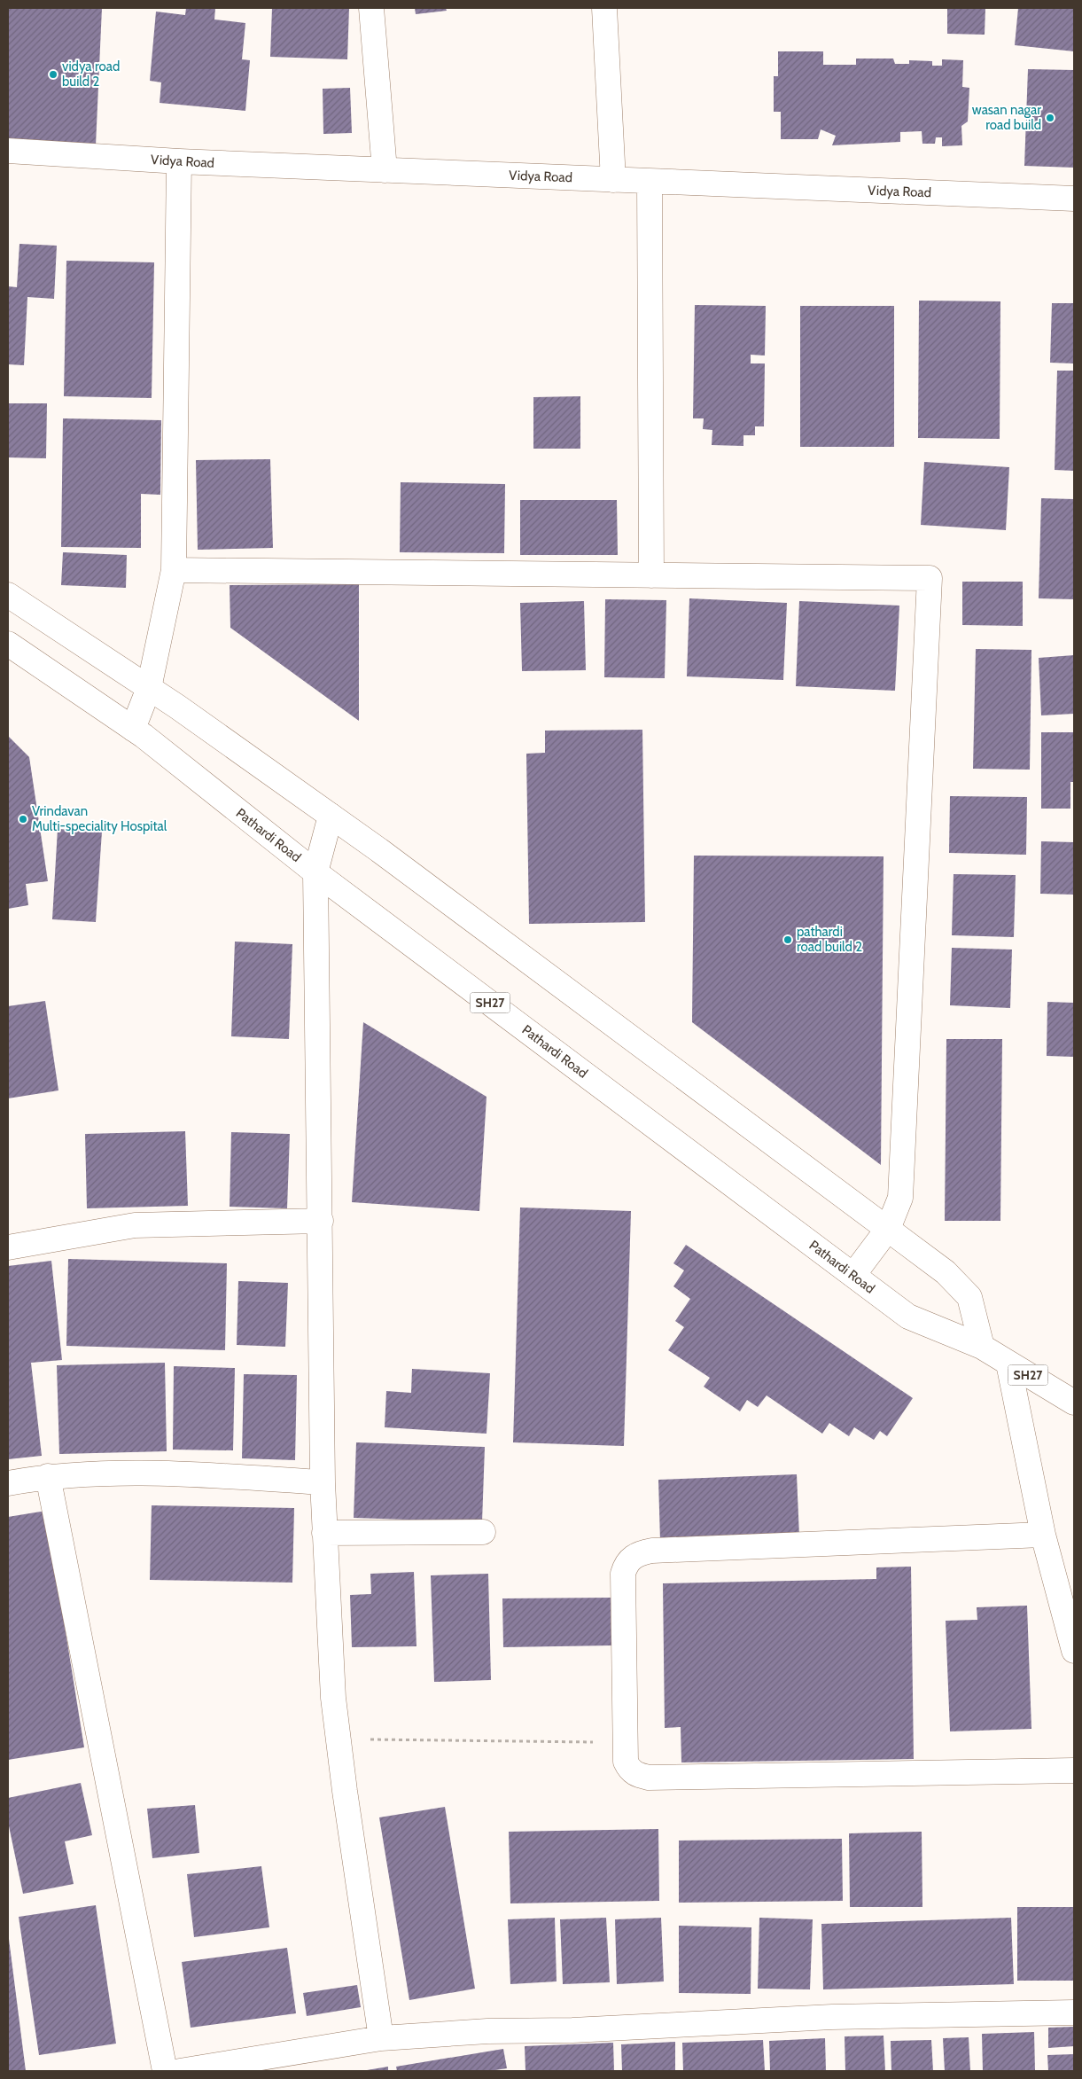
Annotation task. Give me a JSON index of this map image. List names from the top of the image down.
{
  "streets": {
    "street": ["Vidya Road", "Pathardi Road", "SH27"]
  },
  "places": [
    "vidya road build 2",
    "wasan nagar road build",
    "Vrindavan Multi-speciality Hospital",
    "pathardi road build 2"
  ]
}
